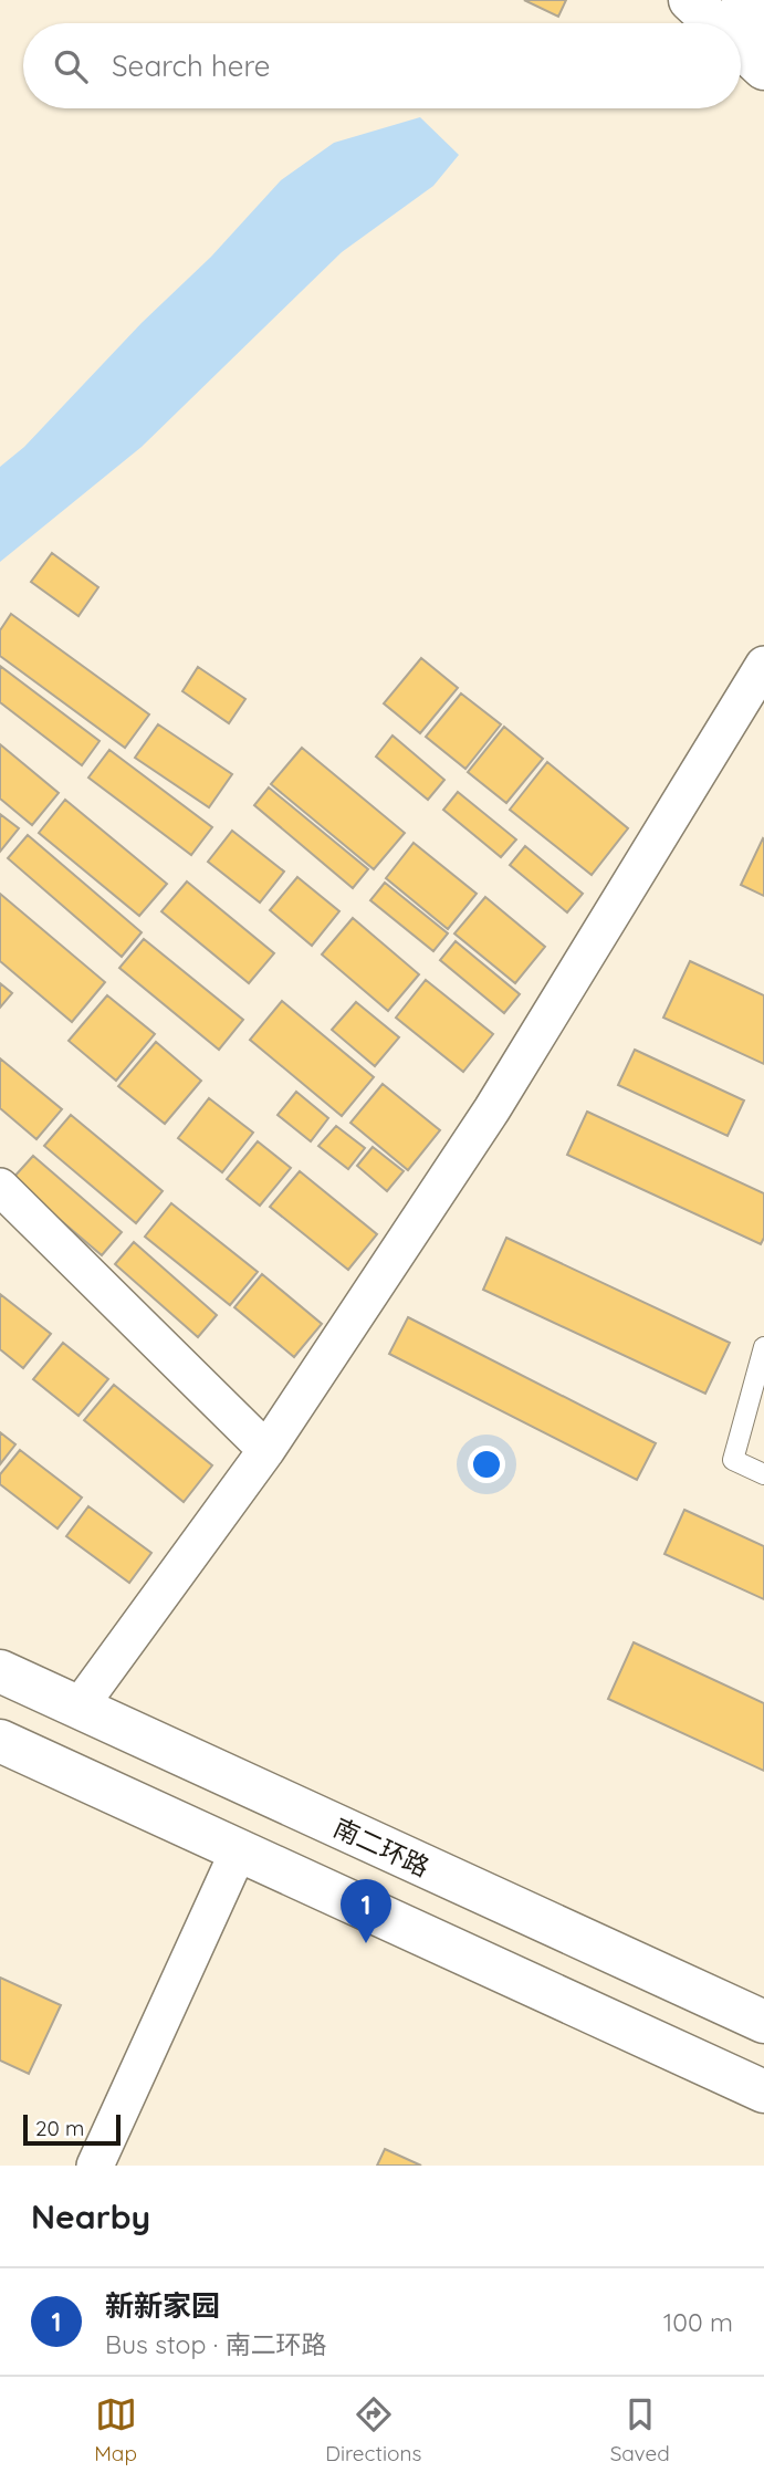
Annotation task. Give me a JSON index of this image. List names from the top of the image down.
{
  "streets": {
    "main road": ["南二环路"]
  },
  "scale_bar": "20 m",
  "page": {
    "search": "Search here",
    "pins": "1",
    "scale": "20 m",
    "heading": "Nearby",
    "list": [
      {
        "mark": "1",
        "name": "新新家园",
        "note": "Bus stop · 南二环路",
        "value": "100 m"
      }
    ],
    "nav": ["Map", "Directions", "Saved"]
  }
}
